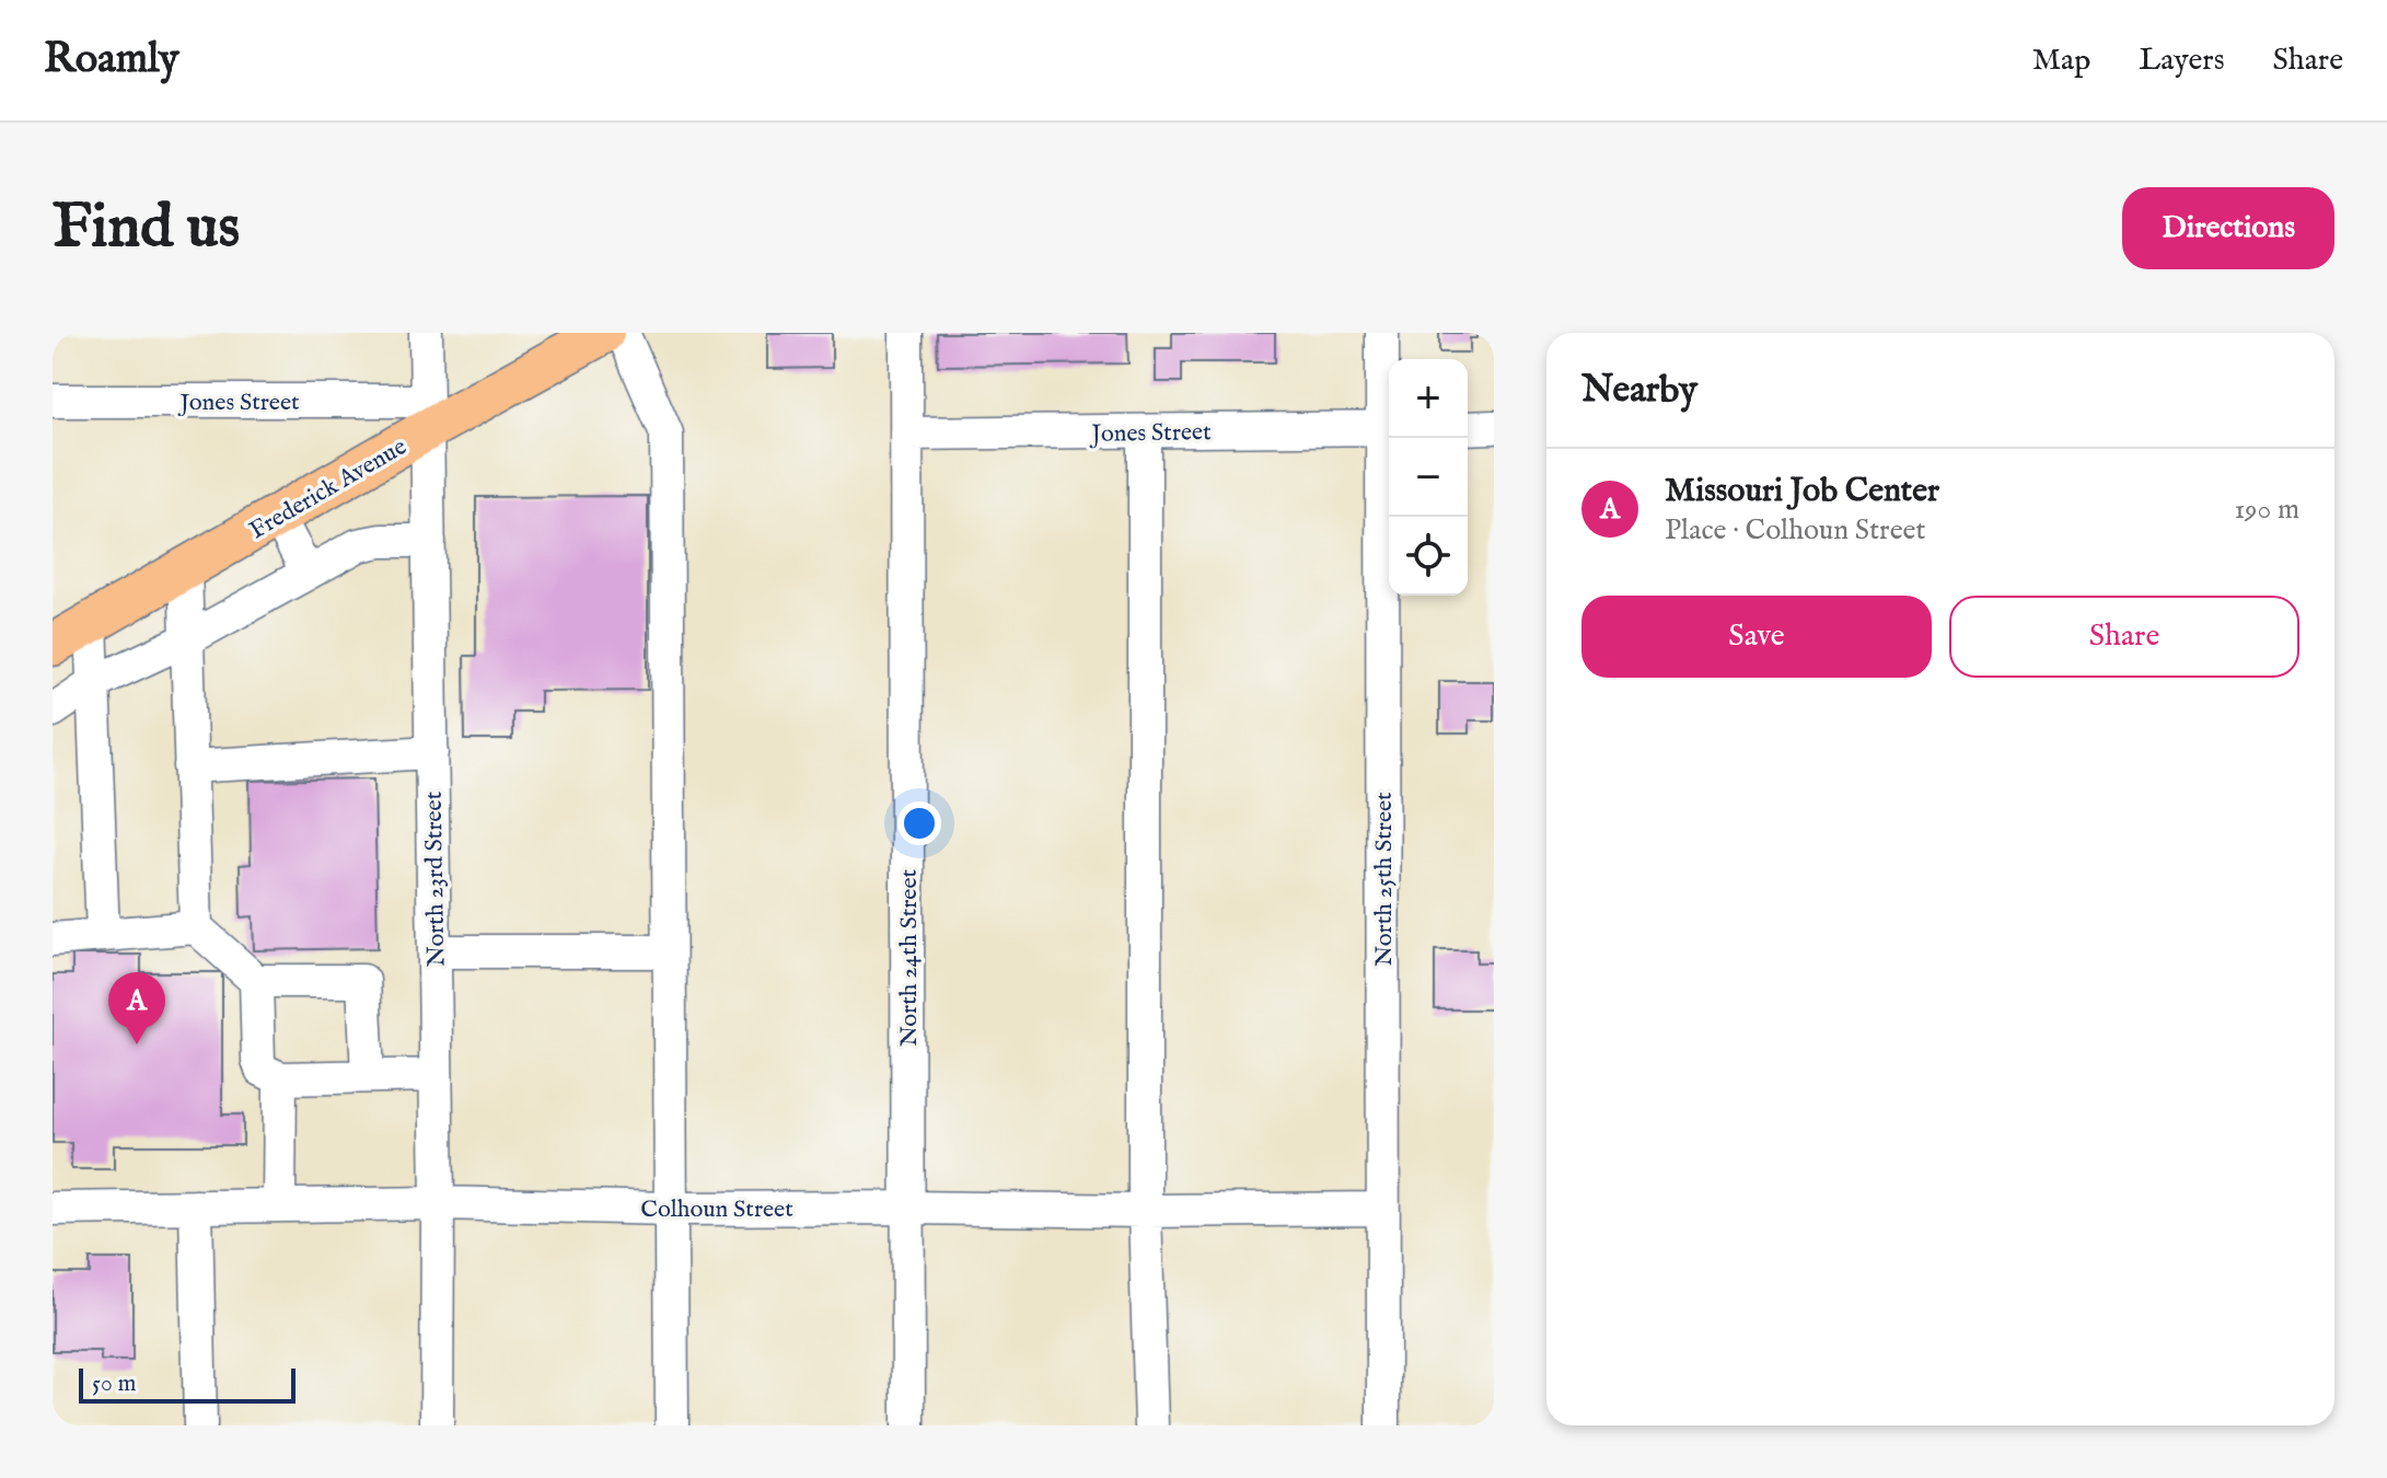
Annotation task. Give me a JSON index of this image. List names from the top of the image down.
{
  "streets": {
    "main road": ["Frederick Avenue"],
    "street": [
      "Jones Street",
      "North 23rd Street",
      "North 25th Street",
      "North 24th Street",
      "Colhoun Street"
    ]
  },
  "crossings": [
    ["Jones Street", "Frederick Avenue"],
    ["Jones Street", "North 23rd Street"],
    ["Jones Street", "North 25th Street"],
    ["Jones Street", "North 24th Street"],
    ["Frederick Avenue", "North 23rd Street"],
    ["North 23rd Street", "Colhoun Street"],
    ["North 25th Street", "Colhoun Street"],
    ["North 24th Street", "Colhoun Street"]
  ],
  "scale_bar": "50 m",
  "page": {
    "header": "Roamly",
    "nav": ["Map", "Layers", "Share"],
    "buttons": [
      "Directions",
      ["Save", "Share"]
    ],
    "title": "Find us",
    "heading": "Nearby",
    "map_buttons": ["+", "−"],
    "list": [
      {
        "mark": "A",
        "name": "Missouri Job Center",
        "note": "Place · Colhoun Street",
        "value": "190 m"
      }
    ],
    "pins": "A",
    "scale": "50 m"
  }
}
